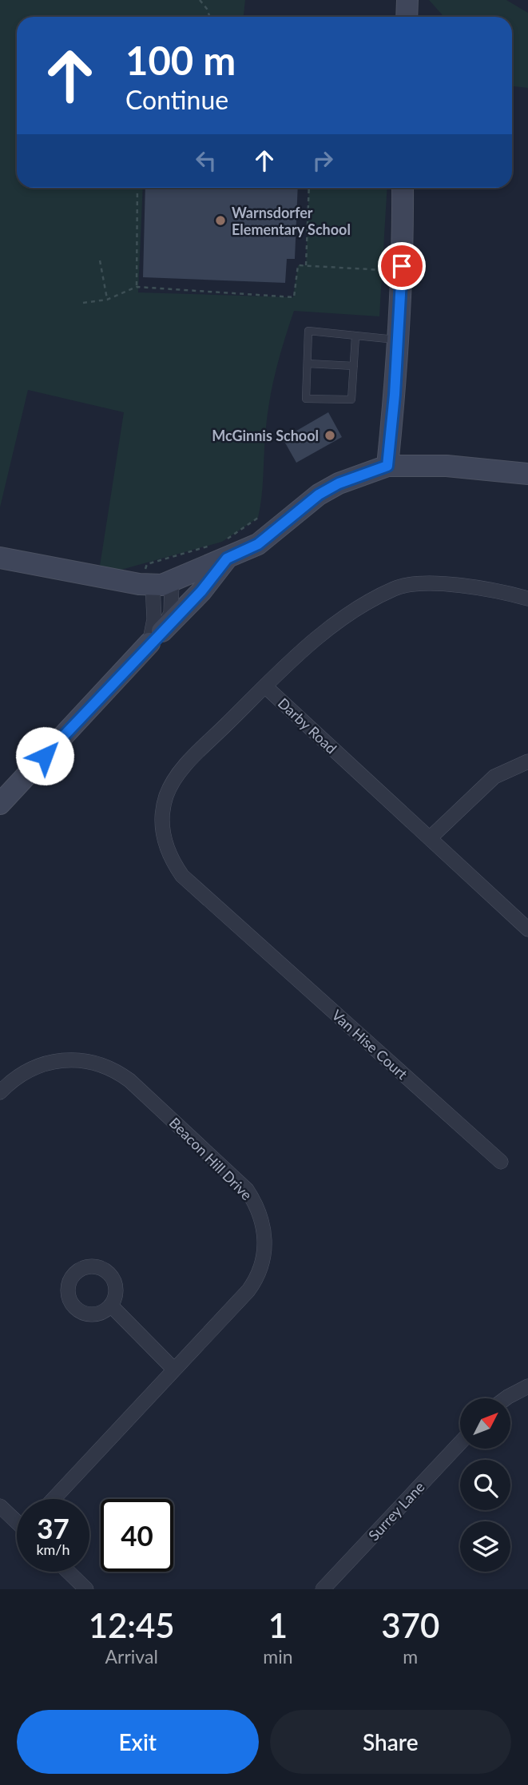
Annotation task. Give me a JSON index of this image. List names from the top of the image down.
{
  "streets": {
    "street": [
      "Darby Road",
      "Van Hise Court",
      "Beacon Hill Drive",
      "Surrey Lane"
    ]
  },
  "crossings": [
    ["Darby Road", "Van Hise Court"]
  ],
  "places": ["Warnsdorfer Elementary School", "McGinnis School"],
  "north": "top right",
  "page": {
    "turn": ["100 m", "Continue"],
    "speed": "37 km/h",
    "limit": "40",
    "eta": [
      "12:45",
      "Arrival",
      "1",
      "min",
      "370",
      "m"
    ],
    "buttons": ["Exit", "Share"]
  }
}
